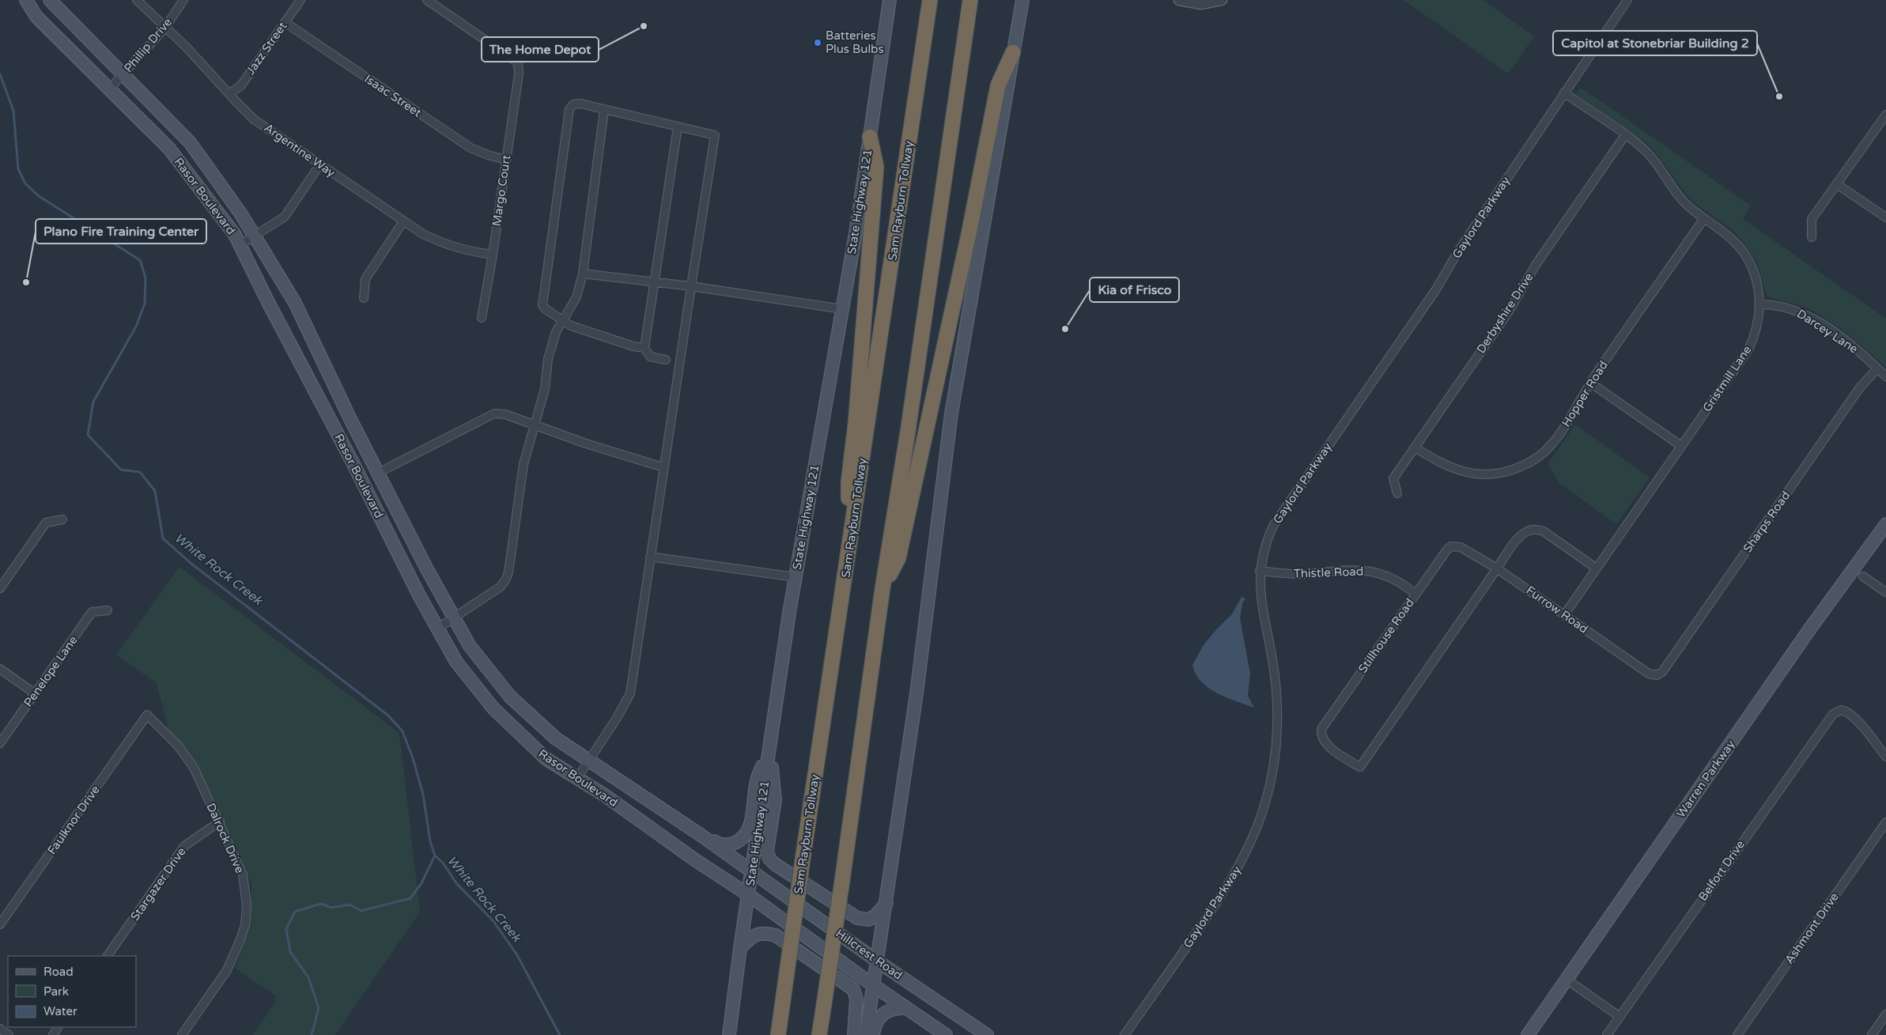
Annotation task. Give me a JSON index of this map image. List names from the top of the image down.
{
  "streets": {
    "highway": ["Sam Rayburn Tollway"],
    "main road": [
      "Rasor Boulevard",
      "State Highway 121",
      "Warren Parkway",
      "Hillcrest Road"
    ],
    "street": [
      "Phillip Drive",
      "Jazz Street",
      "Isaac Street",
      "Argentine Way",
      "Margo Court",
      "Gaylord Parkway",
      "Derbyshire Drive",
      "Darcey Lane",
      "Gristmill Lane",
      "Hopper Road",
      "Sharps Road",
      "Thistle Road",
      "Furrow Road",
      "Stillhouse Road",
      "Penelope Lane",
      "Faulknor Drive",
      "Dalrock Drive",
      "Belfort Drive",
      "Stargazer Drive",
      "Ashmont Drive"
    ]
  },
  "crossings": [
    ["Phillip Drive", "Argentine Way"],
    ["Phillip Drive", "Rasor Boulevard"],
    ["Jazz Street", "Isaac Street"],
    ["Jazz Street", "Argentine Way"],
    ["Isaac Street", "Margo Court"],
    ["Argentine Way", "Margo Court"],
    ["Rasor Boulevard", "State Highway 121"],
    ["Rasor Boulevard", "Hillcrest Road"],
    ["State Highway 121", "Hillcrest Road"],
    ["Gaylord Parkway", "Gristmill Lane"],
    ["Gaylord Parkway", "Thistle Road"],
    ["Derbyshire Drive", "Gristmill Lane"],
    ["Derbyshire Drive", "Hopper Road"],
    ["Darcey Lane", "Gristmill Lane"],
    ["Darcey Lane", "Sharps Road"],
    ["Gristmill Lane", "Hopper Road"],
    ["Gristmill Lane", "Furrow Road"],
    ["Sharps Road", "Furrow Road"],
    ["Thistle Road", "Stillhouse Road"],
    ["Furrow Road", "Stillhouse Road"],
    ["Faulknor Drive", "Dalrock Drive"],
    ["Dalrock Drive", "Stargazer Drive"]
  ],
  "water": ["White Rock Creek"],
  "places": [
    "The Home Depot",
    "Batteries Plus Bulbs",
    "Capitol at Stonebriar Building 2",
    "Plano Fire Training Center",
    "Kia of Frisco"
  ],
  "legend": ["Road", "Park", "Water"]
}
